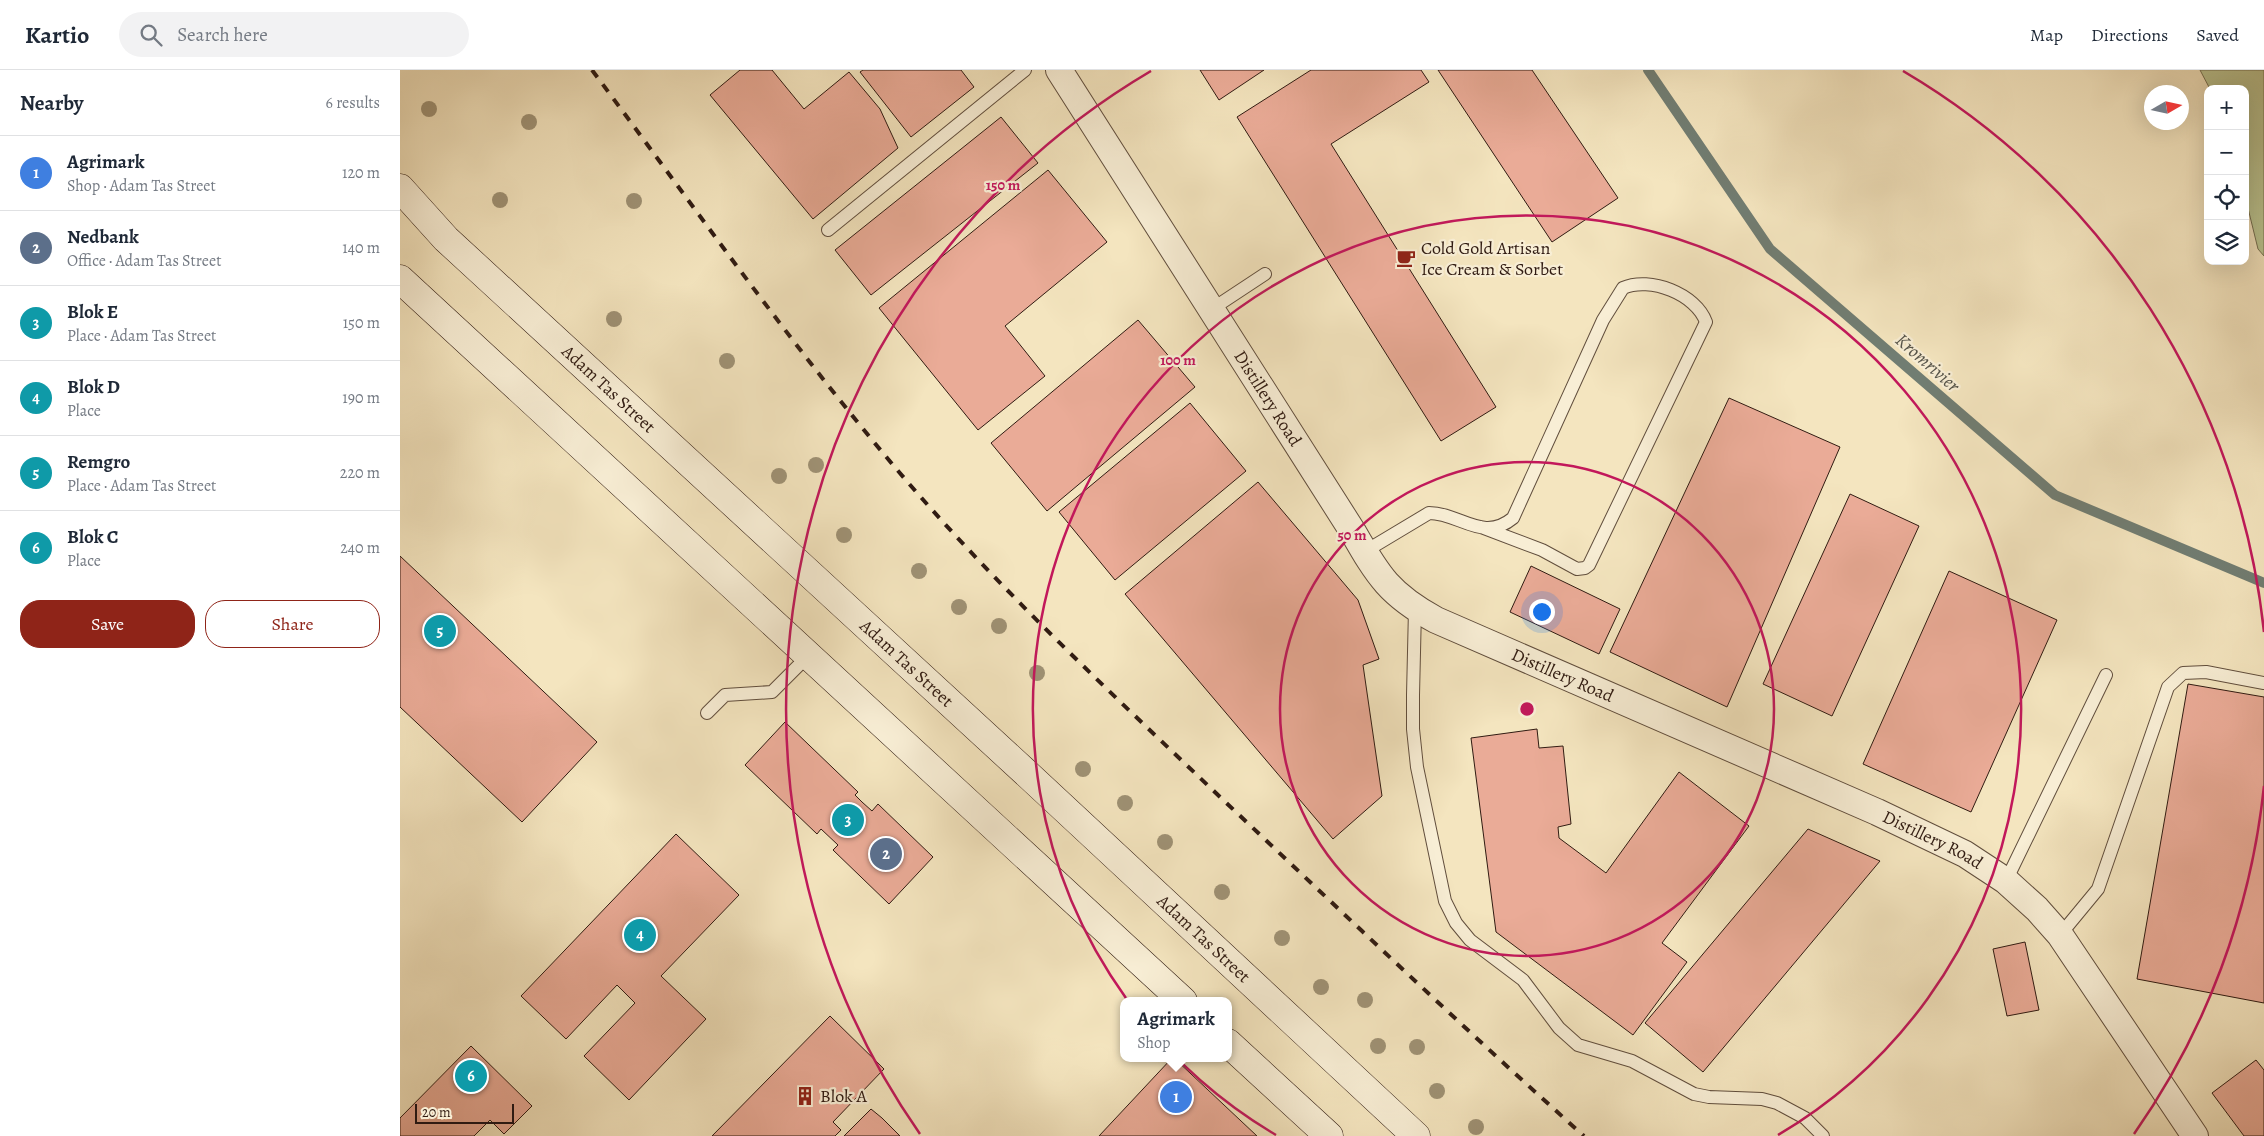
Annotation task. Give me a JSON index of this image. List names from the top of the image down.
{
  "streets": {
    "main road": ["Adam Tas Street"],
    "street": ["Distillery Road"]
  },
  "water": ["Kromrivier"],
  "places": {
    "cafe": ["Cold Gold Artisan Ice Cream & Sorbet"],
    "building": ["Blok A"]
  },
  "scale_bar": "20 m",
  "north": "right",
  "page": {
    "header": "Kartio",
    "search": "Search here",
    "nav": ["Map", "Directions", "Saved"],
    "heading": ["Nearby", "6 results"],
    "map_buttons": ["+", "−"],
    "list": [
      {
        "mark": "1",
        "name": "Agrimark",
        "note": "Shop · Adam Tas Street",
        "value": "120 m"
      },
      {
        "mark": "2",
        "name": "Nedbank",
        "note": "Office · Adam Tas Street",
        "value": "140 m"
      },
      {
        "mark": "3",
        "name": "Blok E",
        "note": "Place · Adam Tas Street",
        "value": "150 m"
      },
      {
        "mark": "4",
        "name": "Blok D",
        "note": "Place",
        "value": "190 m"
      },
      {
        "mark": "5",
        "name": "Remgro",
        "note": "Place · Adam Tas Street",
        "value": "220 m"
      },
      {
        "mark": "6",
        "name": "Blok C",
        "note": "Place",
        "value": "240 m"
      }
    ],
    "buttons": ["Save", "Share"],
    "pins": [
      "5",
      "3",
      "2",
      "4",
      "6",
      "1"
    ],
    "popup": ["Agrimark", "Shop"],
    "scale": "20 m"
  },
  "rings": ["150 m", "100 m", "50 m"]
}
